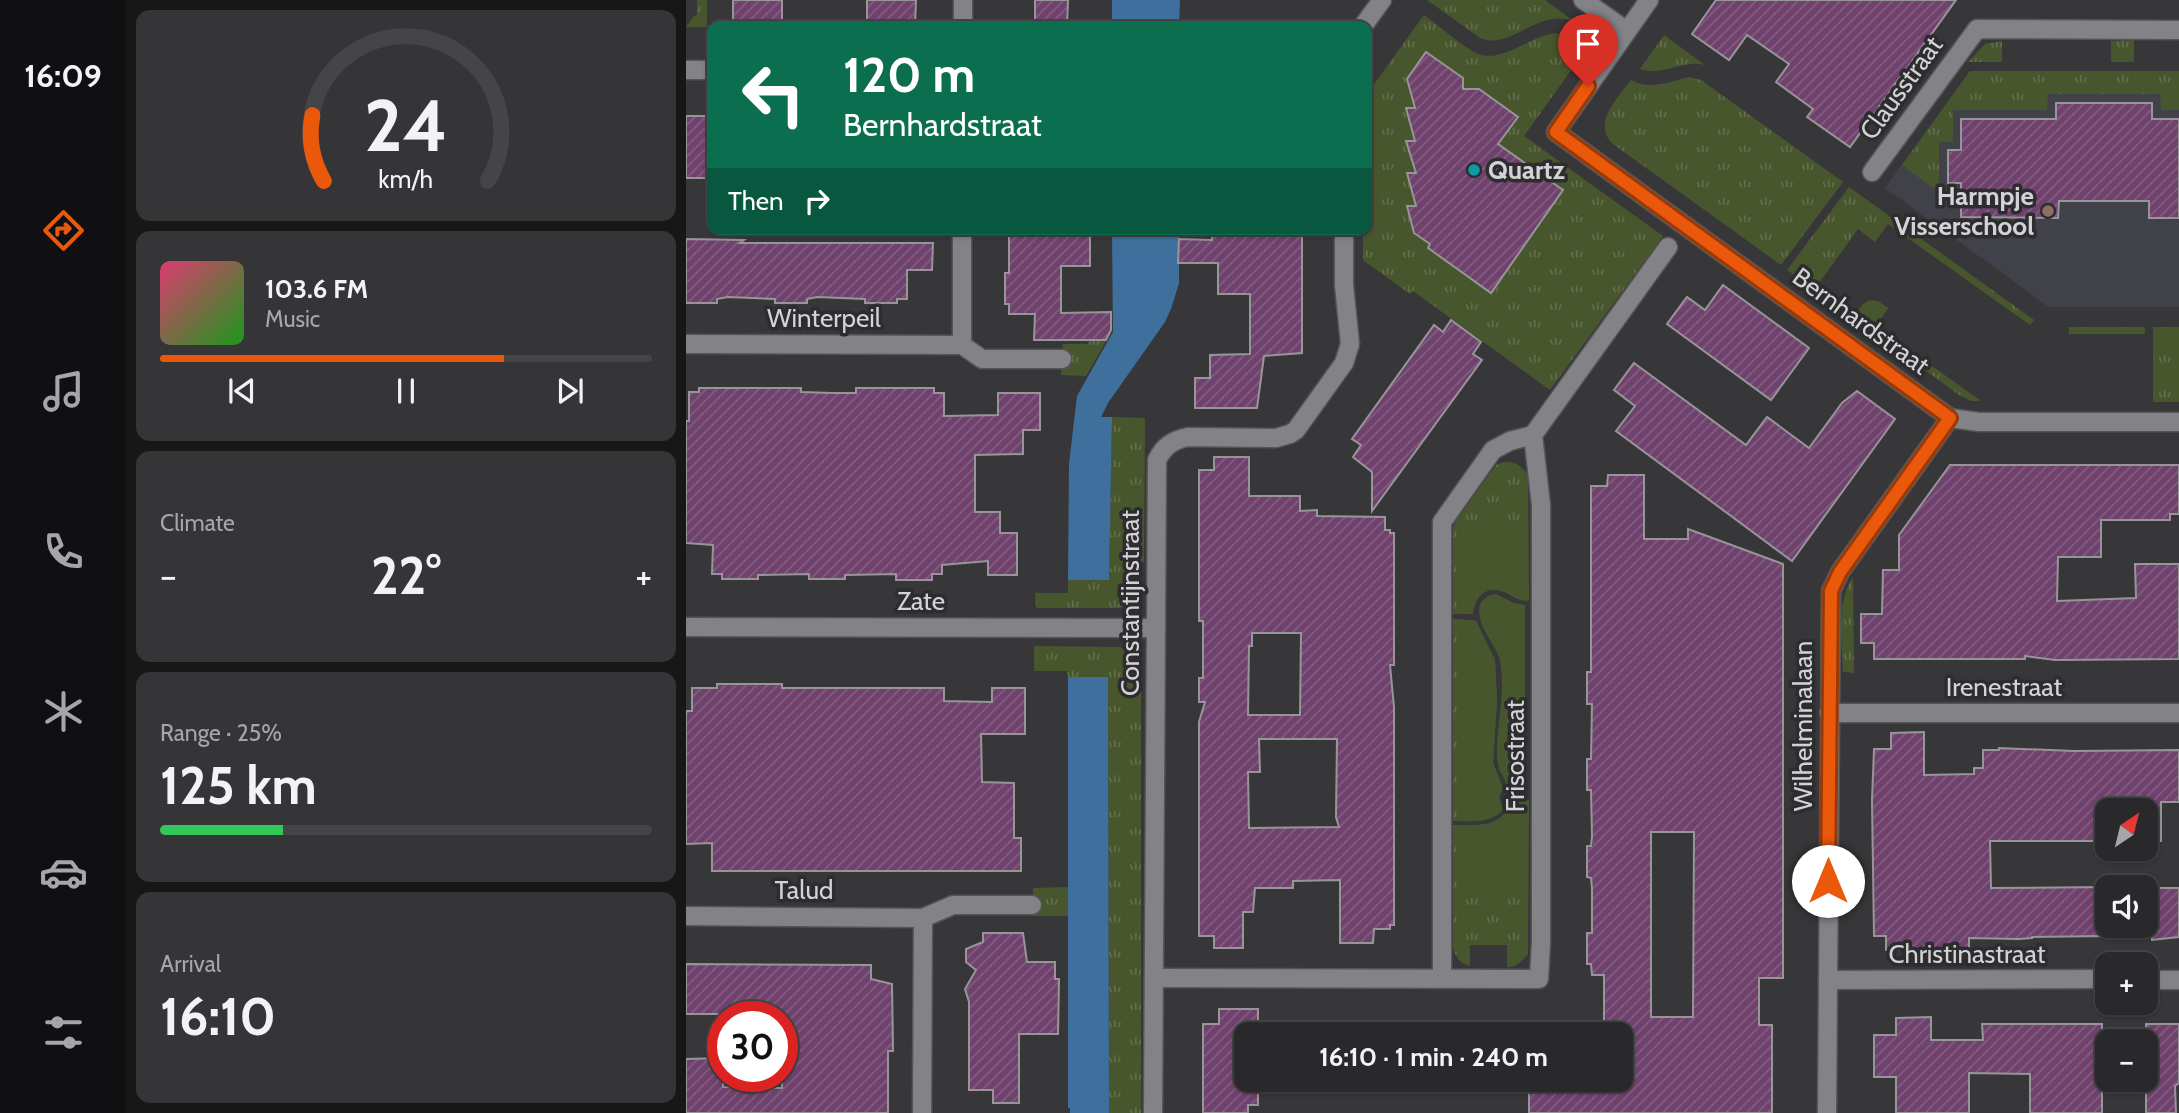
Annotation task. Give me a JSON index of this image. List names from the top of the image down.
{
  "streets": {
    "street": [
      "Clausstraat",
      "Winterpeil",
      "Bernhardstraat",
      "Zate",
      "Constantijnstraat",
      "Irenestraat",
      "Wilhelminalaan",
      "Frisostraat",
      "Talud",
      "Christinastraat"
    ]
  },
  "crossings": [
    ["Bernhardstraat", "Wilhelminalaan"],
    ["Zate", "Constantijnstraat"],
    ["Constantijnstraat", "Frisostraat"],
    ["Irenestraat", "Wilhelminalaan"],
    ["Wilhelminalaan", "Christinastraat"]
  ],
  "places": ["Quartz", "Harmpje Visserschool"],
  "north": "top right",
  "page": {
    "tabs": "16:09",
    "turn": ["120 m", "Bernhardstraat"],
    "then": "Then",
    "song": ["103.6 FM", "Music"],
    "tile": [
      "Climate",
      ["Range · 25%", "125 km"],
      ["Arrival", "16:10"]
    ],
    "heat": ["−", "22°", "+"],
    "map_buttons": ["+", "−"],
    "limit": "30",
    "trip": "16:10 · 1 min · 240 m",
    "gauge": ["24", "km/h"]
  }
}
